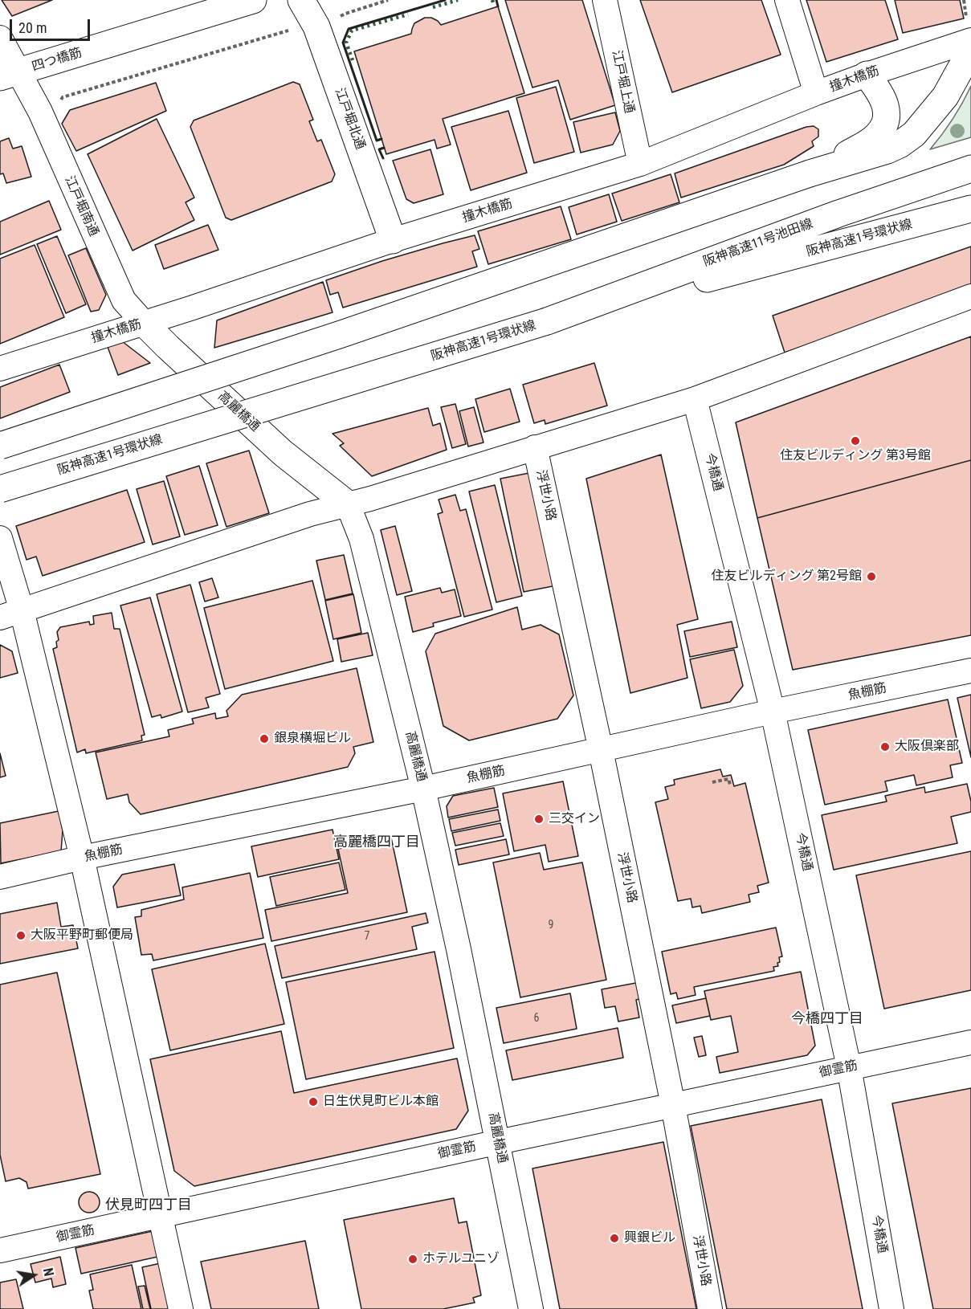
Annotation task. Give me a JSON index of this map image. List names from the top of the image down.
{
  "streets": {
    "main road": [
      "四つ橋筋",
      "江戸堀北通",
      "阪神高速1号環状線",
      "阪神高速11号池田線",
      "高麗橋通"
    ],
    "street": [
      "撞木橋筋",
      "江戸堀上通",
      "江戸堀南通",
      "今橋通",
      "浮世小路",
      "魚棚筋",
      "御霊筋"
    ]
  },
  "crossings": [
    ["撞木橋筋", "江戸堀上通"],
    ["撞木橋筋", "江戸堀北通"],
    ["撞木橋筋", "高麗橋通"],
    ["江戸堀南通", "高麗橋通"],
    ["阪神高速1号環状線", "阪神高速11号池田線"],
    ["高麗橋通", "魚棚筋"],
    ["高麗橋通", "御霊筋"],
    ["今橋通", "魚棚筋"],
    ["今橋通", "御霊筋"],
    ["浮世小路", "魚棚筋"],
    ["浮世小路", "御霊筋"]
  ],
  "districts": ["高麗橋四丁目", "今橋四丁目", "伏見町四丁目"],
  "places": [
    "住友ビルディング 第3号館",
    "住友ビルディング 第2号館",
    "銀泉横堀ビル",
    "大阪倶楽部",
    "三交イン",
    "大阪平野町郵便局",
    "日生伏見町ビル本館",
    "興銀ビル",
    "ホテルユニゾ"
  ],
  "house_numbers": ["9", "7", "6"],
  "scale_bar": "20 m",
  "north": "right"
}
